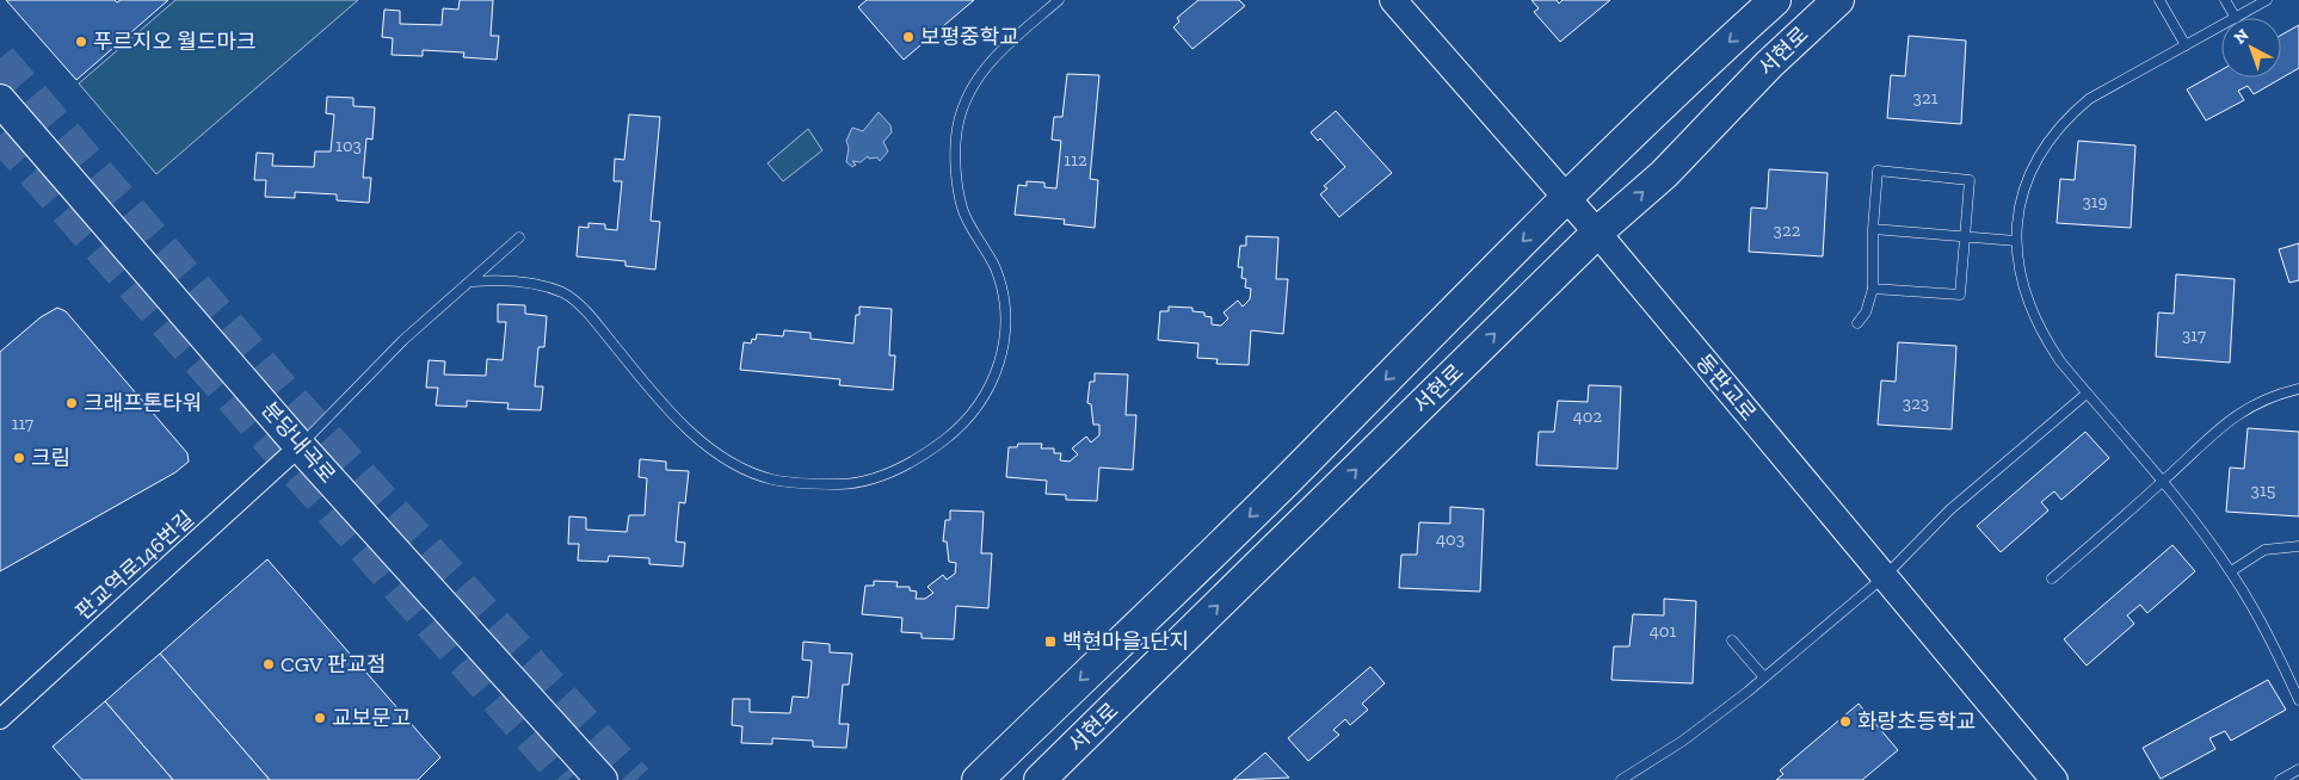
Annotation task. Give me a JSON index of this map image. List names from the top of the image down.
{
  "streets": {
    "main road": ["서현로", "동판교로", "분당내곡로"],
    "street": ["판교역로146번길"]
  },
  "crossings": [
    ["서현로", "동판교로"],
    ["분당내곡로", "판교역로146번길"]
  ],
  "places": {
    "other": [
      "보평중학교",
      "푸르지오 월드마크",
      "크래프톤타워",
      "크림",
      "CGV 판교점",
      "교보문고",
      "화랑초등학교"
    ],
    "transit": ["백현마을1단지"]
  },
  "house_numbers": [
    "321",
    "103",
    "112",
    "319",
    "322",
    "317",
    "323",
    "402",
    "117",
    "315",
    "403",
    "401"
  ],
  "north": "top left"
}
